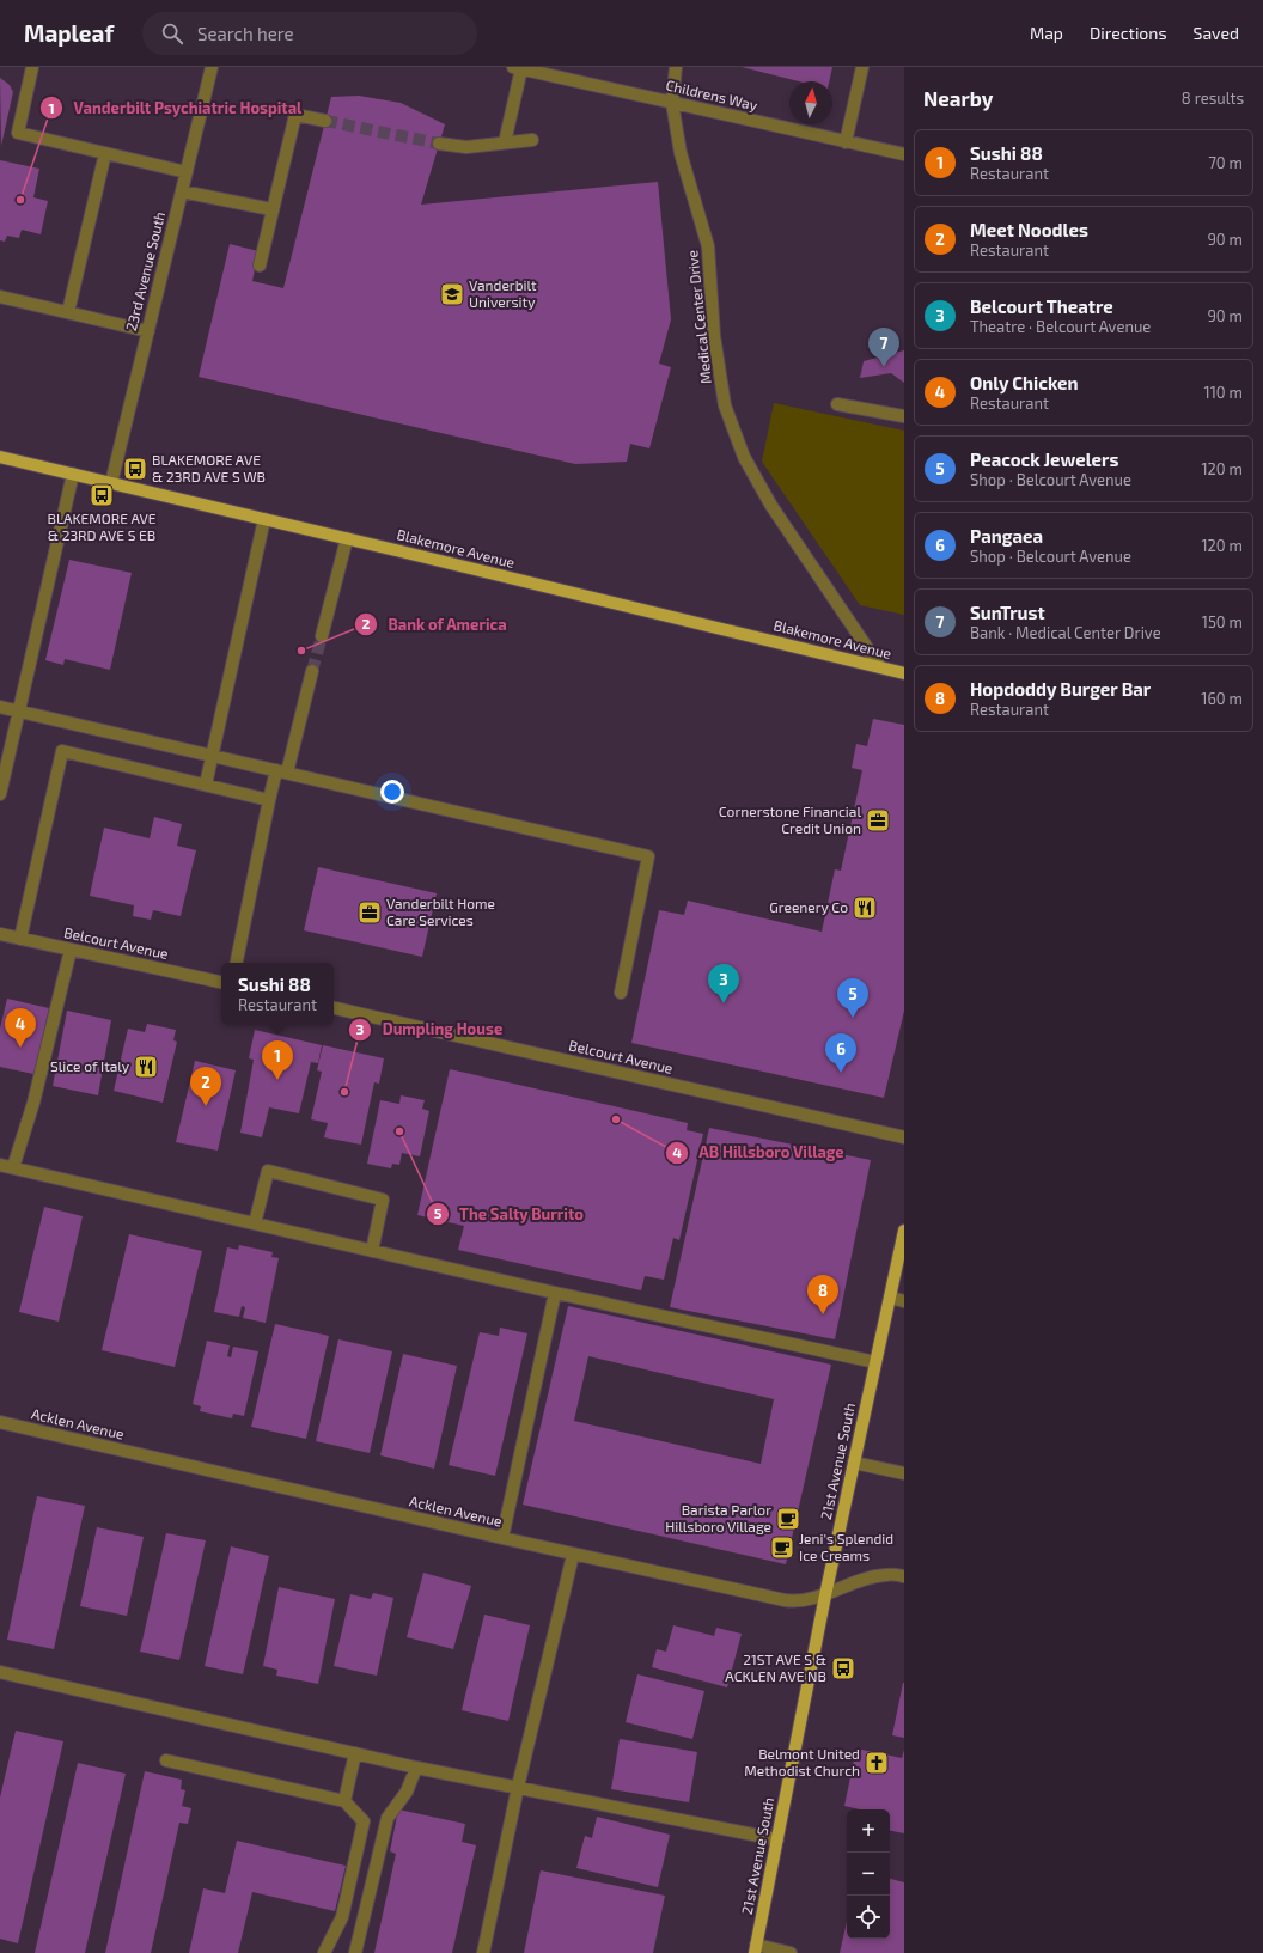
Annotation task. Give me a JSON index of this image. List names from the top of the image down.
{
  "streets": {
    "main road": ["Blakemore Avenue", "21st Avenue South"],
    "street": [
      "Childrens Way",
      "23rd Avenue South",
      "Medical Center Drive",
      "Belcourt Avenue",
      "Acklen Avenue"
    ]
  },
  "crossings": [
    ["Childrens Way", "Medical Center Drive"],
    ["23rd Avenue South", "Blakemore Avenue"],
    ["Medical Center Drive", "Blakemore Avenue"],
    ["Acklen Avenue", "21st Avenue South"]
  ],
  "places": {
    "other": [
      "Vanderbilt Psychiatric Hospital",
      "Bank of America",
      "Dumpling House",
      "AB Hillsboro Village",
      "The Salty Burrito"
    ],
    "school or university": ["Vanderbilt University"],
    "bus stop": ["BLAKEMORE AVE & 23RD AVE S WB", "BLAKEMORE AVE & 23RD AVE S EB", "21ST AVE S & ACKLEN AVE NB"],
    "office": ["Cornerstone Financial Credit Union", "Vanderbilt Home Care Services"],
    "restaurant": ["Greenery Co", "Slice of Italy"],
    "cafe": ["Barista Parlor Hillsboro Village", "Jeni's Splendid Ice Creams"],
    "church": ["Belmont United Methodist Church"]
  },
  "north": "top",
  "page": {
    "header": "Mapleaf",
    "search": "Search here",
    "nav": ["Map", "Directions", "Saved"],
    "heading": ["Nearby", "8 results"],
    "list": [
      {
        "mark": "1",
        "name": "Sushi 88",
        "note": "Restaurant",
        "value": "70 m"
      },
      {
        "mark": "2",
        "name": "Meet Noodles",
        "note": "Restaurant",
        "value": "90 m"
      },
      {
        "mark": "3",
        "name": "Belcourt Theatre",
        "note": "Theatre · Belcourt Avenue",
        "value": "90 m"
      },
      {
        "mark": "4",
        "name": "Only Chicken",
        "note": "Restaurant",
        "value": "110 m"
      },
      {
        "mark": "5",
        "name": "Peacock Jewelers",
        "note": "Shop · Belcourt Avenue",
        "value": "120 m"
      },
      {
        "mark": "6",
        "name": "Pangaea",
        "note": "Shop · Belcourt Avenue",
        "value": "120 m"
      },
      {
        "mark": "7",
        "name": "SunTrust",
        "note": "Bank · Medical Center Drive",
        "value": "150 m"
      },
      {
        "mark": "8",
        "name": "Hopdoddy Burger Bar",
        "note": "Restaurant",
        "value": "160 m"
      }
    ],
    "pins": [
      "7",
      "3",
      "5",
      "4",
      "6",
      "1",
      "2",
      "8"
    ],
    "popup": ["Sushi 88", "Restaurant"],
    "map_buttons": ["+", "−"]
  }
}
